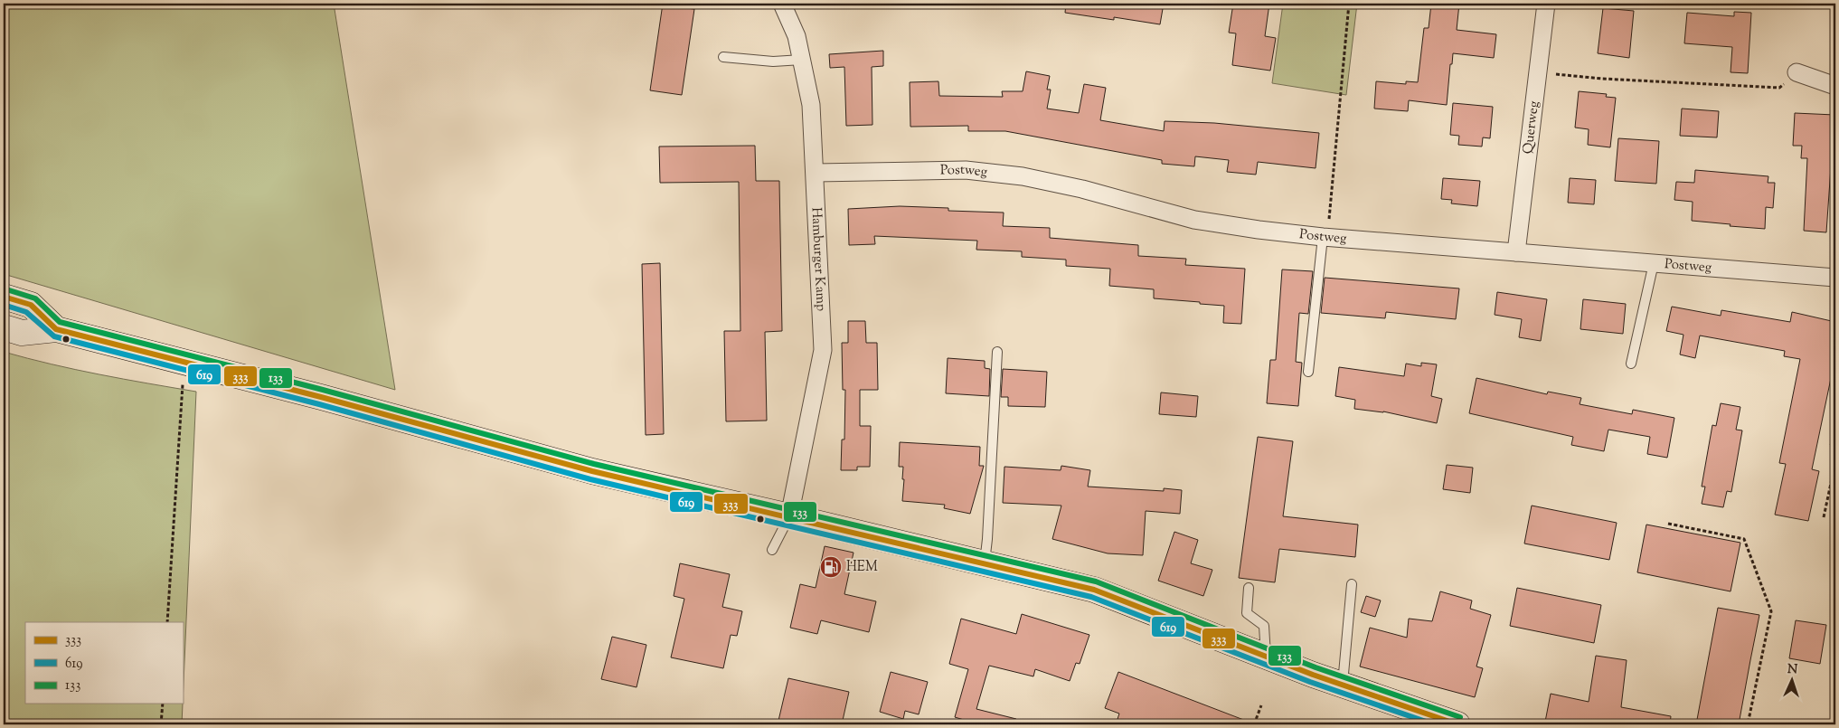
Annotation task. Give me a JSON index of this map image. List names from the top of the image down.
{
  "streets": {
    "street": ["Querweg", "Postweg", "Hamburger Kamp"]
  },
  "crossings": [
    ["Querweg", "Postweg"],
    ["Postweg", "Hamburger Kamp"]
  ],
  "places": {
    "fuel station": ["HEM"]
  },
  "lines": ["transit line 133", "transit line 333", "transit line 619"],
  "legend": ["333", "619", "133"],
  "north": "top"
}
